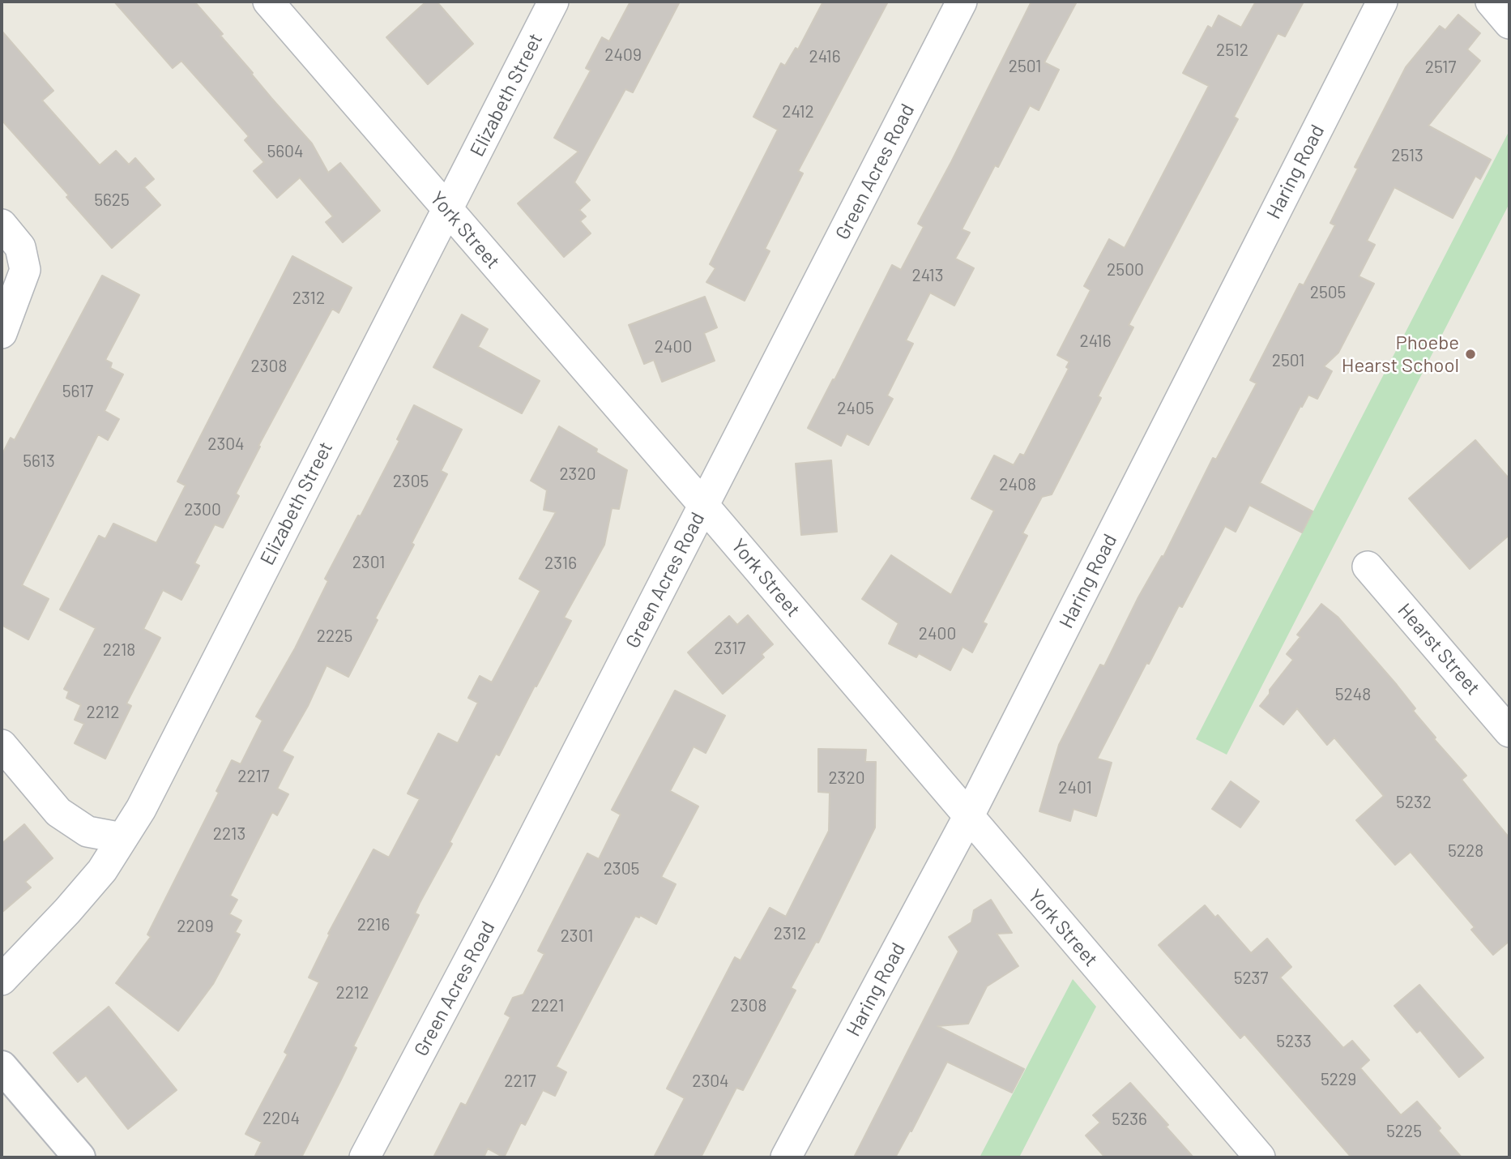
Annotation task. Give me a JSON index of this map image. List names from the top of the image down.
{
  "streets": {
    "street": [
      "Elizabeth Street",
      "Green Acres Road",
      "Haring Road",
      "York Street",
      "Hearst Street"
    ]
  },
  "crossings": [
    ["Elizabeth Street", "York Street"],
    ["Green Acres Road", "York Street"],
    ["Haring Road", "York Street"]
  ],
  "places": ["Phoebe Hearst School"],
  "house_numbers": [
    "2512",
    "2409",
    "2416",
    "2501",
    "2517",
    "2412",
    "5604",
    "2513",
    "5625",
    "2500",
    "2413",
    "2505",
    "2312",
    "2416",
    "2400",
    "2501",
    "2308",
    "5617",
    "2405",
    "2304",
    "5613",
    "2320",
    "2305",
    "2408",
    "2300",
    "2301",
    "2316",
    "2400",
    "2225",
    "2317",
    "2218",
    "5248",
    "2212",
    "2217",
    "2320",
    "2401",
    "5232",
    "2213",
    "5228",
    "2305",
    "2216",
    "2209",
    "2312",
    "2301",
    "5237",
    "2212",
    "2221",
    "2308",
    "5233",
    "5229",
    "2217",
    "2304",
    "2204",
    "5236",
    "5225"
  ]
}
